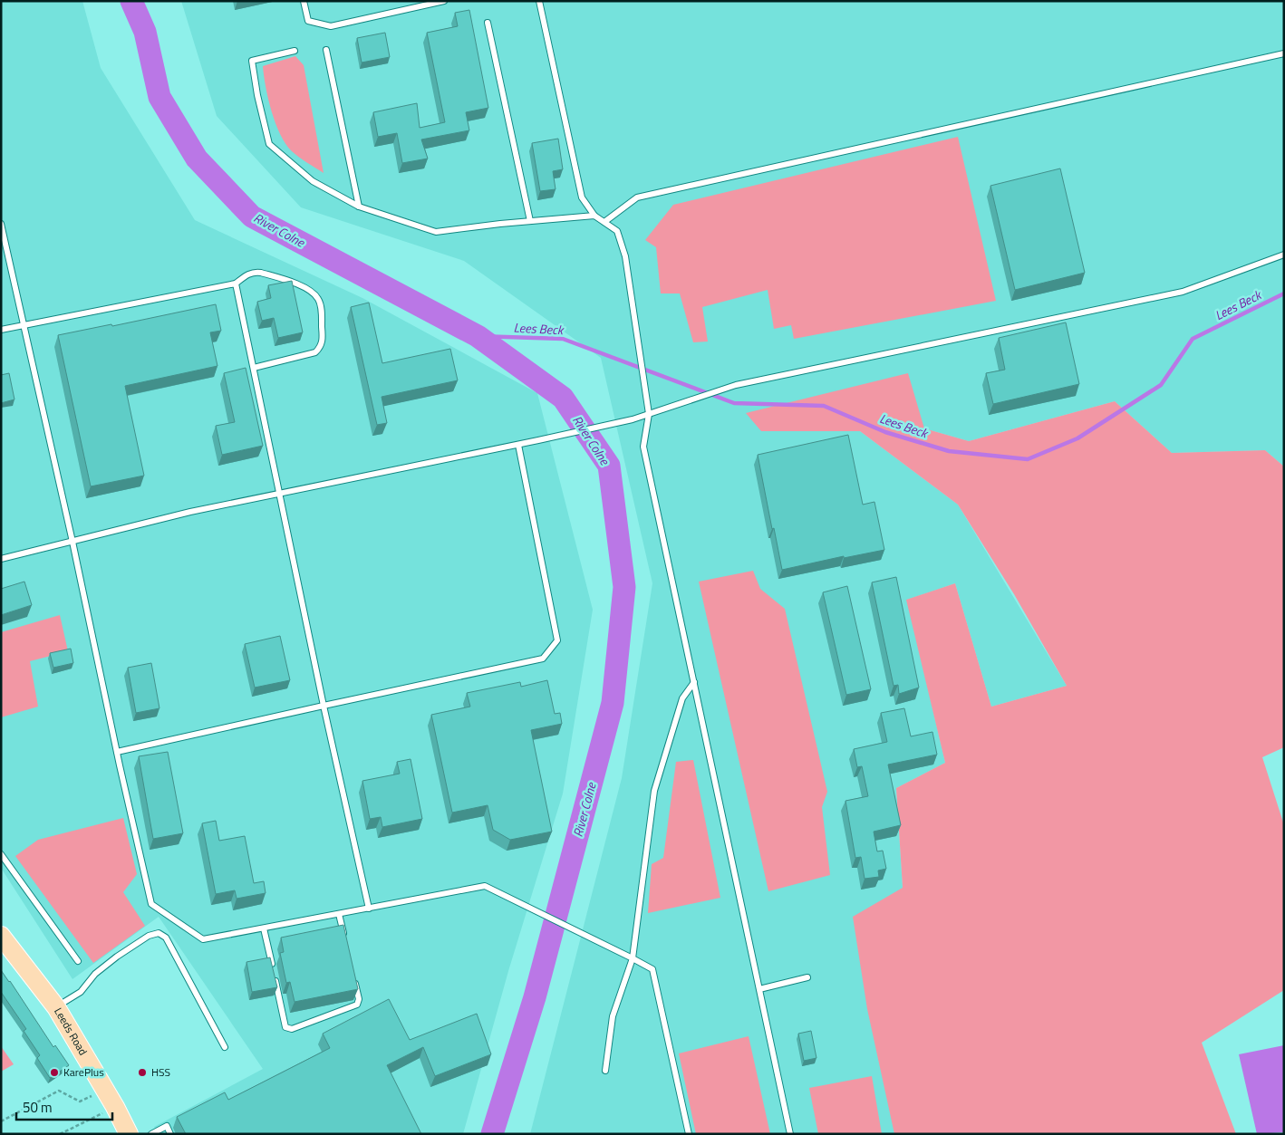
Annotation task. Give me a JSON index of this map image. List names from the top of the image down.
{
  "streets": {
    "main road": ["Leeds Road"]
  },
  "water": ["River Colne", "Lees Beck"],
  "places": ["KarePlus", "HSS"],
  "scale_bar": "50 m"
}
